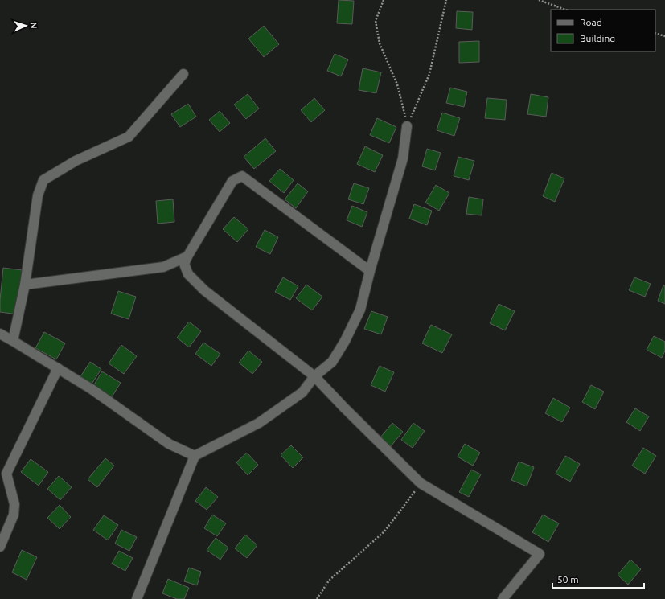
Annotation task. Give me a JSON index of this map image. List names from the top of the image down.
{
  "legend": ["Road", "Building"],
  "scale_bar": "50 m",
  "north": "right"
}
